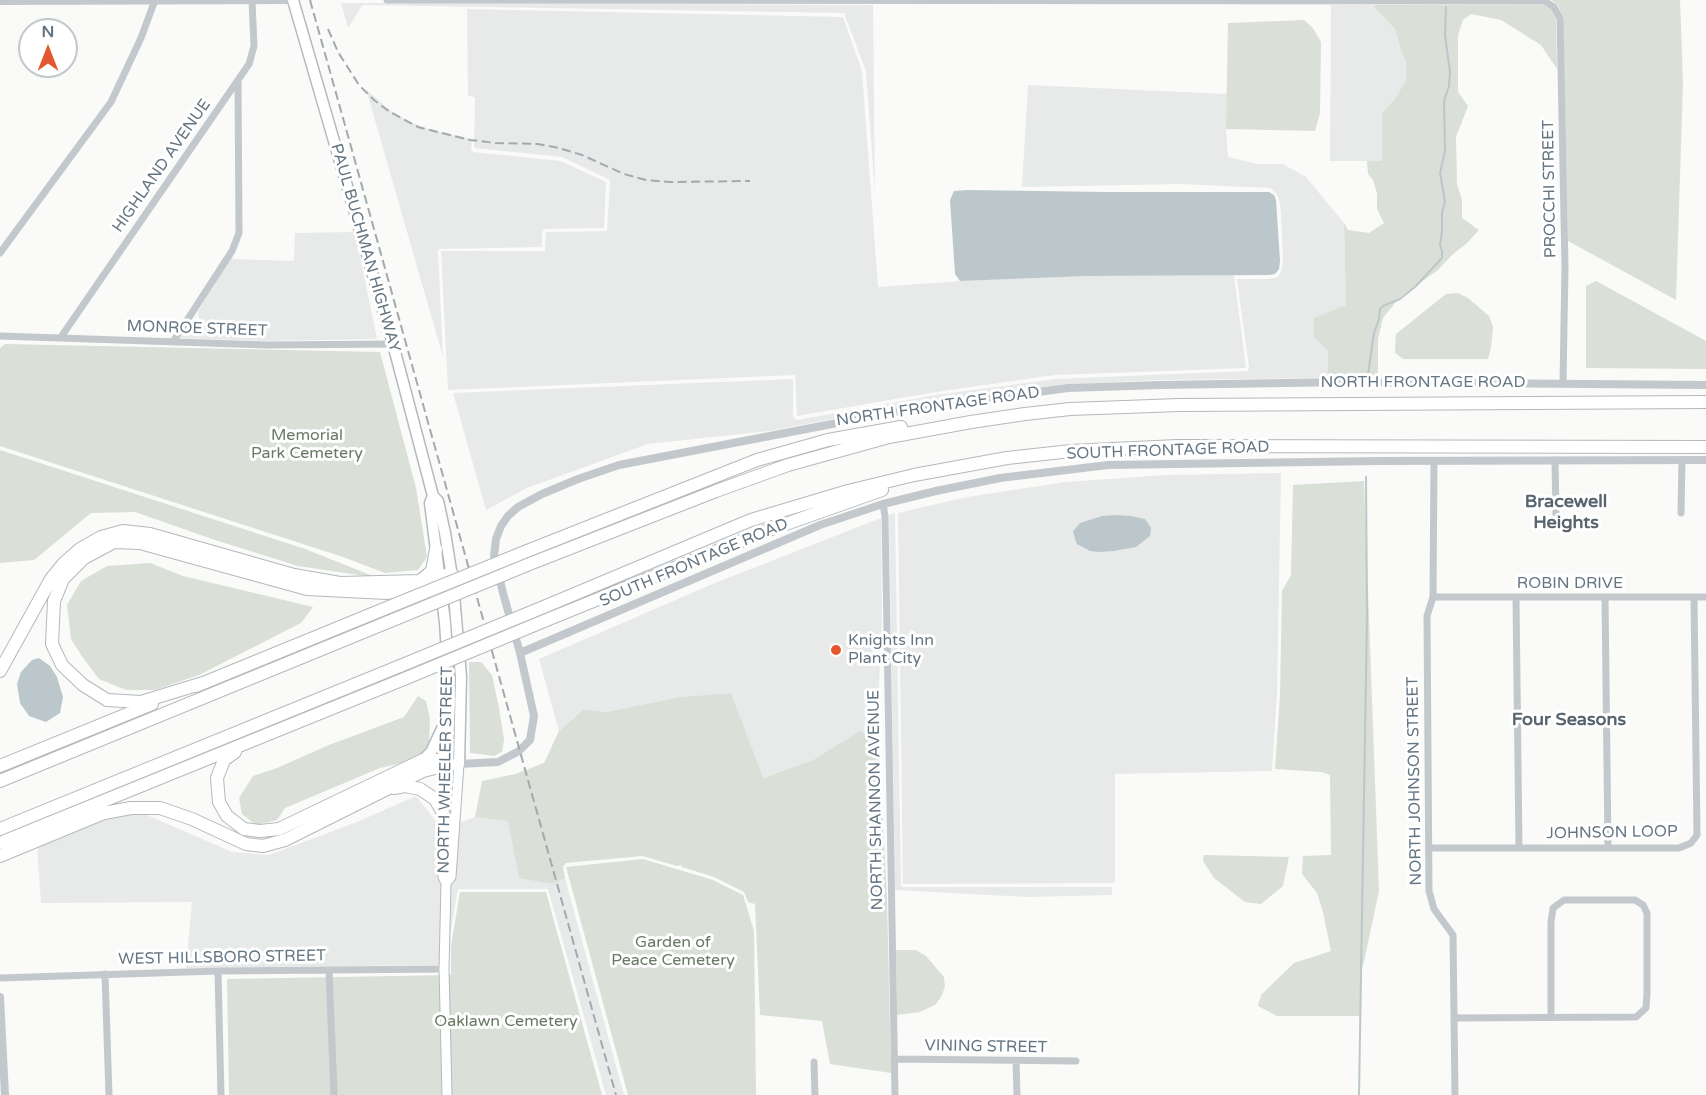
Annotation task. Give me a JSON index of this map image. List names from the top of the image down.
{
  "streets": {
    "main road": ["PAUL BUCHMAN HIGHWAY", "NORTH WHEELER STREET"],
    "street": [
      "HIGHLAND AVENUE",
      "PROCCHI STREET",
      "MONROE STREET",
      "NORTH FRONTAGE ROAD",
      "SOUTH FRONTAGE ROAD",
      "ROBIN DRIVE",
      "NORTH JOHNSON STREET",
      "NORTH SHANNON AVENUE",
      "JOHNSON LOOP",
      "WEST HILLSBORO STREET",
      "VINING STREET"
    ]
  },
  "crossings": [
    ["HIGHLAND AVENUE", "MONROE STREET"],
    ["PROCCHI STREET", "NORTH FRONTAGE ROAD"],
    ["PAUL BUCHMAN HIGHWAY", "MONROE STREET"],
    ["PAUL BUCHMAN HIGHWAY", "NORTH WHEELER STREET"],
    ["NORTH FRONTAGE ROAD", "SOUTH FRONTAGE ROAD"],
    ["NORTH FRONTAGE ROAD", "NORTH WHEELER STREET"],
    ["SOUTH FRONTAGE ROAD", "NORTH JOHNSON STREET"],
    ["SOUTH FRONTAGE ROAD", "NORTH SHANNON AVENUE"],
    ["ROBIN DRIVE", "NORTH JOHNSON STREET"],
    ["ROBIN DRIVE", "JOHNSON LOOP"],
    ["NORTH WHEELER STREET", "WEST HILLSBORO STREET"],
    ["NORTH JOHNSON STREET", "JOHNSON LOOP"],
    ["NORTH SHANNON AVENUE", "VINING STREET"]
  ],
  "districts": ["Bracewell Heights", "Four Seasons"],
  "parks": ["Memorial Park Cemetery", "Garden of Peace Cemetery", "Oaklawn Cemetery"],
  "places": ["Knights Inn Plant City"],
  "north": "top"
}
